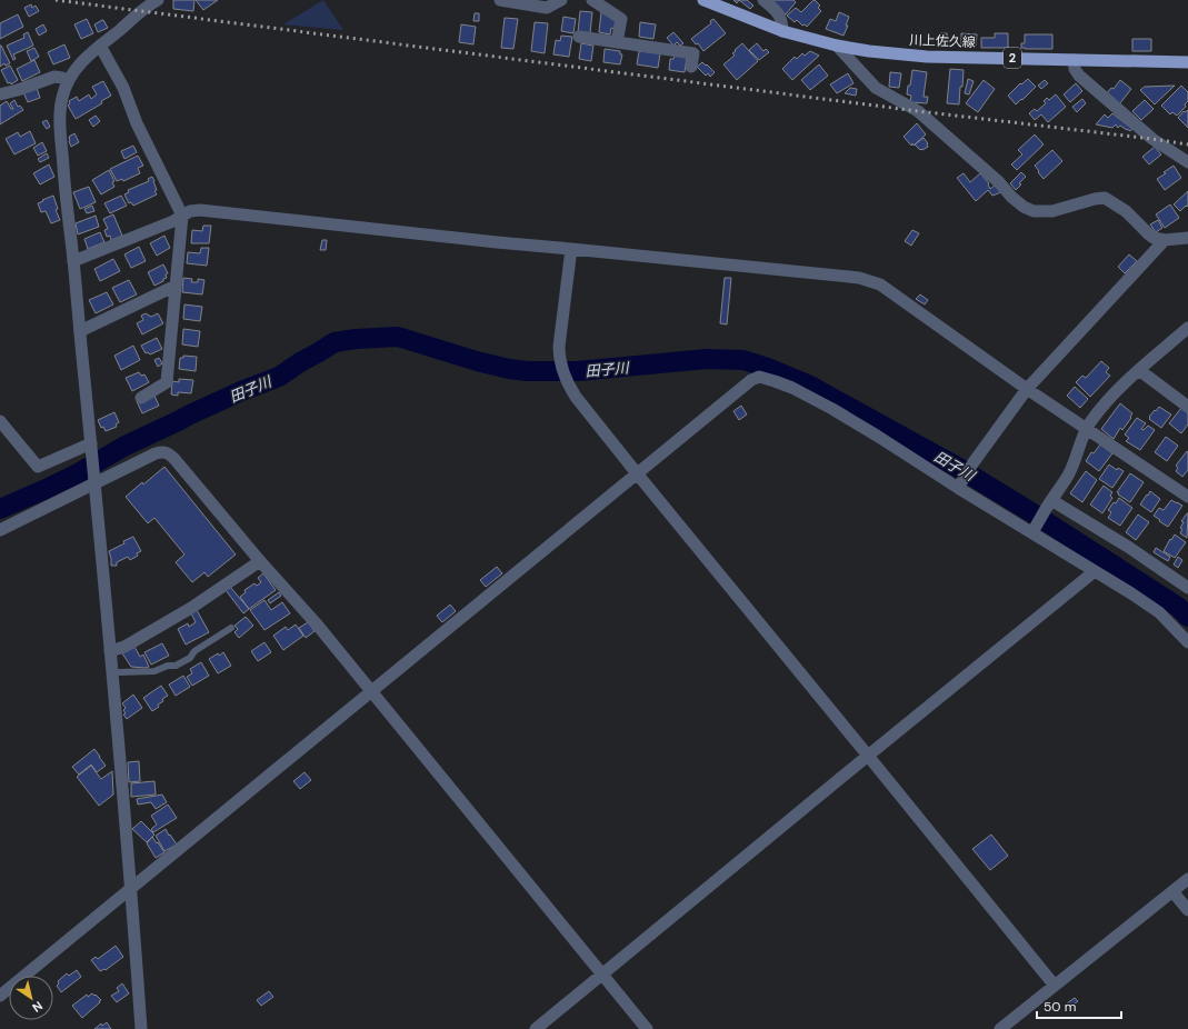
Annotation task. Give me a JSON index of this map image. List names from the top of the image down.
{
  "streets": {
    "main road": ["川上佐久線", "2"]
  },
  "water": ["田子川"],
  "scale_bar": "50 m",
  "north": "bottom right"
}
